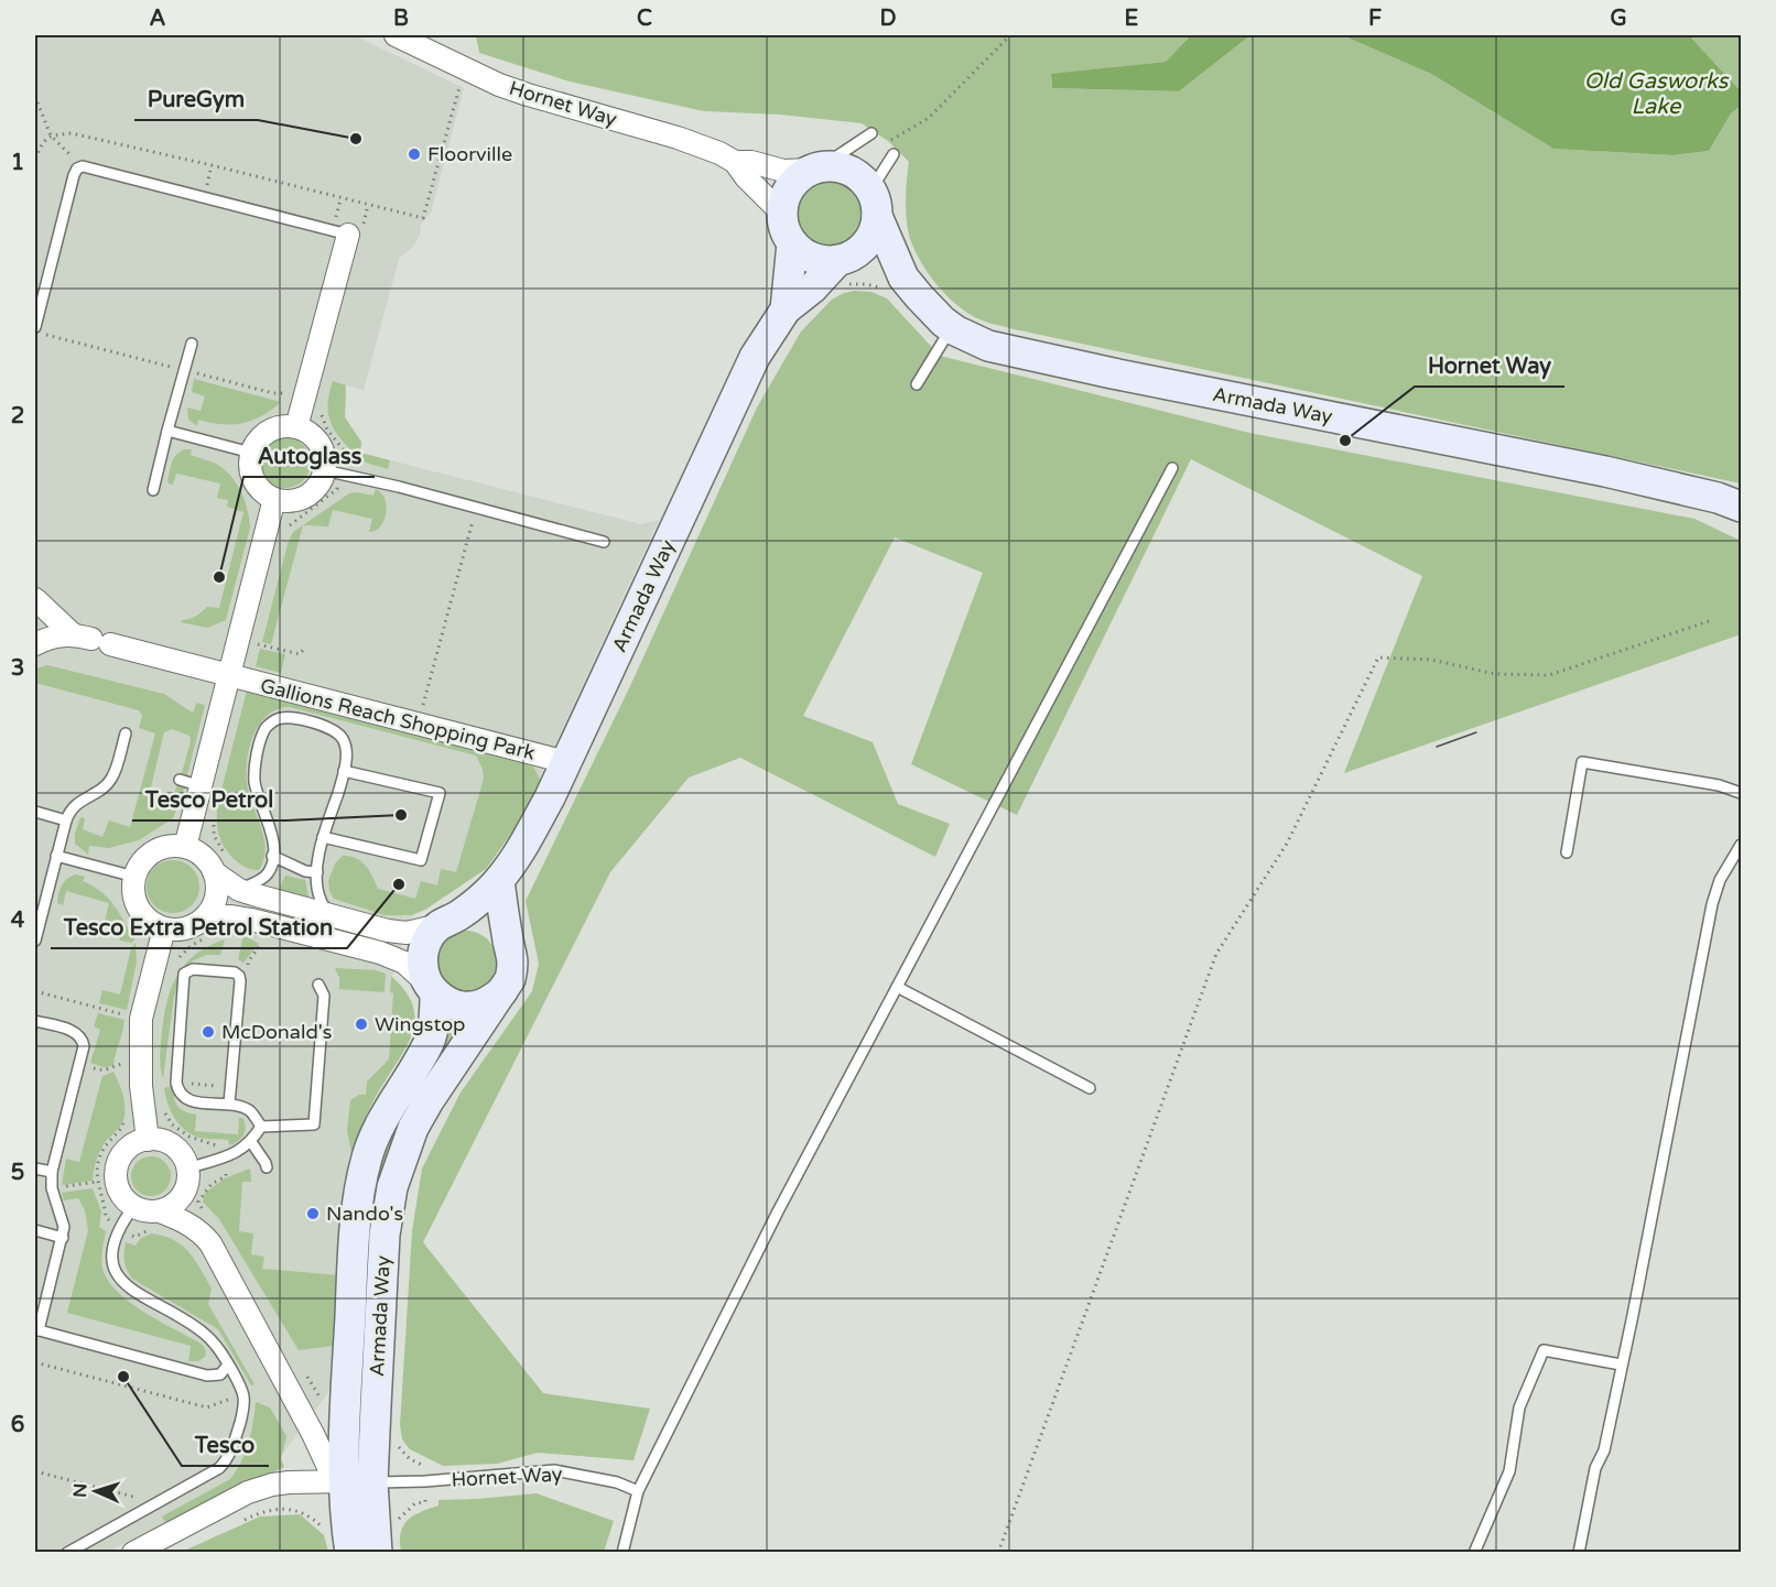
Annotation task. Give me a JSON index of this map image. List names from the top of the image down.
{
  "streets": {
    "street": ["Hornet Way", "Armada Way", "Gallions Reach Shopping Park"]
  },
  "crossings": [
    ["Hornet Way", "Armada Way"],
    ["Armada Way", "Gallions Reach Shopping Park"]
  ],
  "water": ["Old Gasworks Lake"],
  "places": [
    "PureGym",
    "Floorville",
    "Hornet Way",
    "Autoglass",
    "Tesco Petrol",
    "Tesco Extra Petrol Station",
    "Wingstop",
    "McDonald's",
    "Nando's",
    "Tesco"
  ],
  "north": "left",
  "grid": {
    "columns": [
      "A",
      "B",
      "C",
      "D",
      "E",
      "F",
      "G"
    ],
    "rows": [
      "1",
      "2",
      "3",
      "4",
      "5",
      "6"
    ]
  }
}
